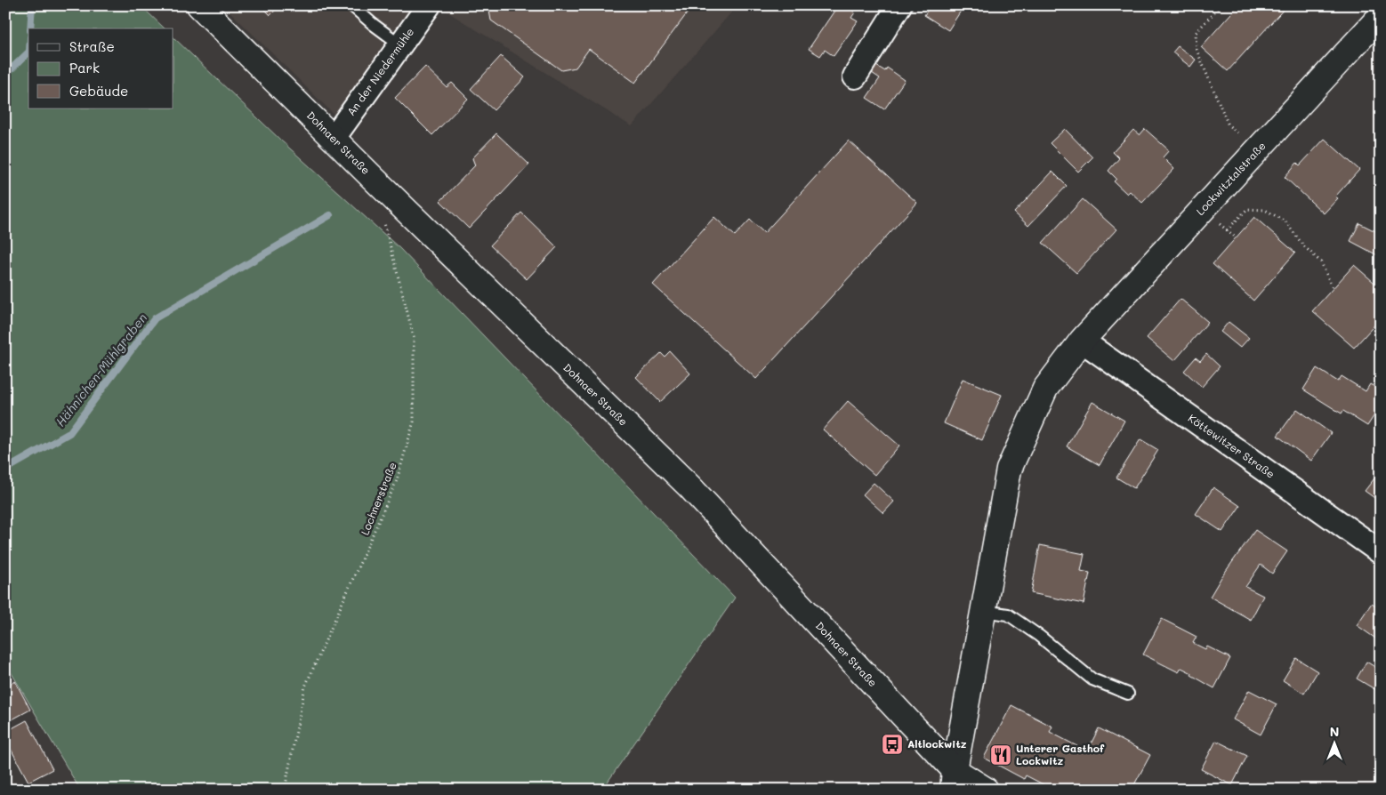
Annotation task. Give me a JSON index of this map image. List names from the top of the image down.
{
  "streets": {
    "main road": ["Dohnaer Straße", "Lockwitztalstraße"],
    "street": ["An der Niedermühle", "Köttewitzer Straße"],
    "path": ["Lochnerstraße"]
  },
  "crossings": [
    ["An der Niedermühle", "Dohnaer Straße"],
    ["Dohnaer Straße", "Lockwitztalstraße"],
    ["Lockwitztalstraße", "Köttewitzer Straße"]
  ],
  "water": ["Hähnichen-Mühlgraben"],
  "places": {
    "bus stop": ["Altlockwitz"],
    "restaurant": ["Unterer Gasthof Lockwitz"]
  },
  "legend": ["Straße", "Park", "Gebäude"],
  "north": "top"
}
